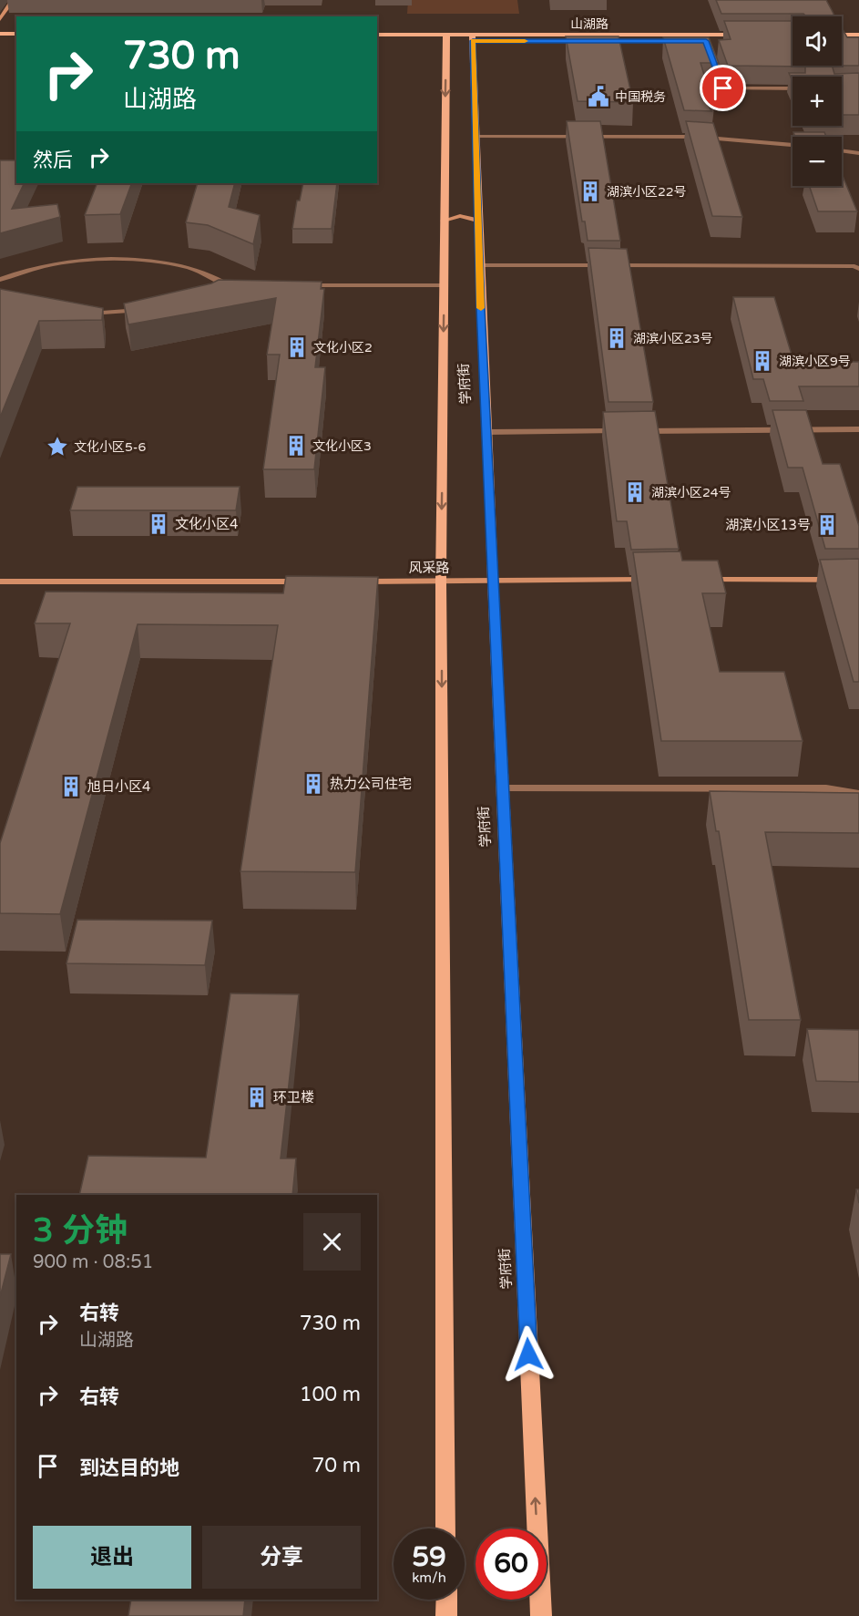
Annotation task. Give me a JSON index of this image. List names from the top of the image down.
{
  "streets": {
    "main road": ["山湖路", "学府街", "风采路"]
  },
  "crossings": [
    ["山湖路", "学府街"],
    ["学府街", "风采路"]
  ],
  "places": {
    "public building": ["中国税务"],
    "building": [
      "湖滨小区22号",
      "湖滨小区23号",
      "文化小区2",
      "湖滨小区9号",
      "文化小区3",
      "湖滨小区24号",
      "文化小区4",
      "湖滨小区13号",
      "热力公司住宅",
      "旭日小区4",
      "环卫楼"
    ],
    "place": ["文化小区5-6"]
  },
  "page": {
    "map_buttons": ["+", "−"],
    "turn": ["730 m", "山湖路"],
    "then": "然后",
    "heading": ["3 分钟", "900 m · 08:51"],
    "list": [
      {
        "name": "右转",
        "note": "山湖路",
        "value": "730 m"
      },
      {
        "name": "右转",
        "value": "100 m"
      },
      {
        "name": "到达目的地",
        "value": "70 m"
      }
    ],
    "buttons": ["退出", "分享"],
    "speed": "59 km/h",
    "limit": "60"
  }
}
